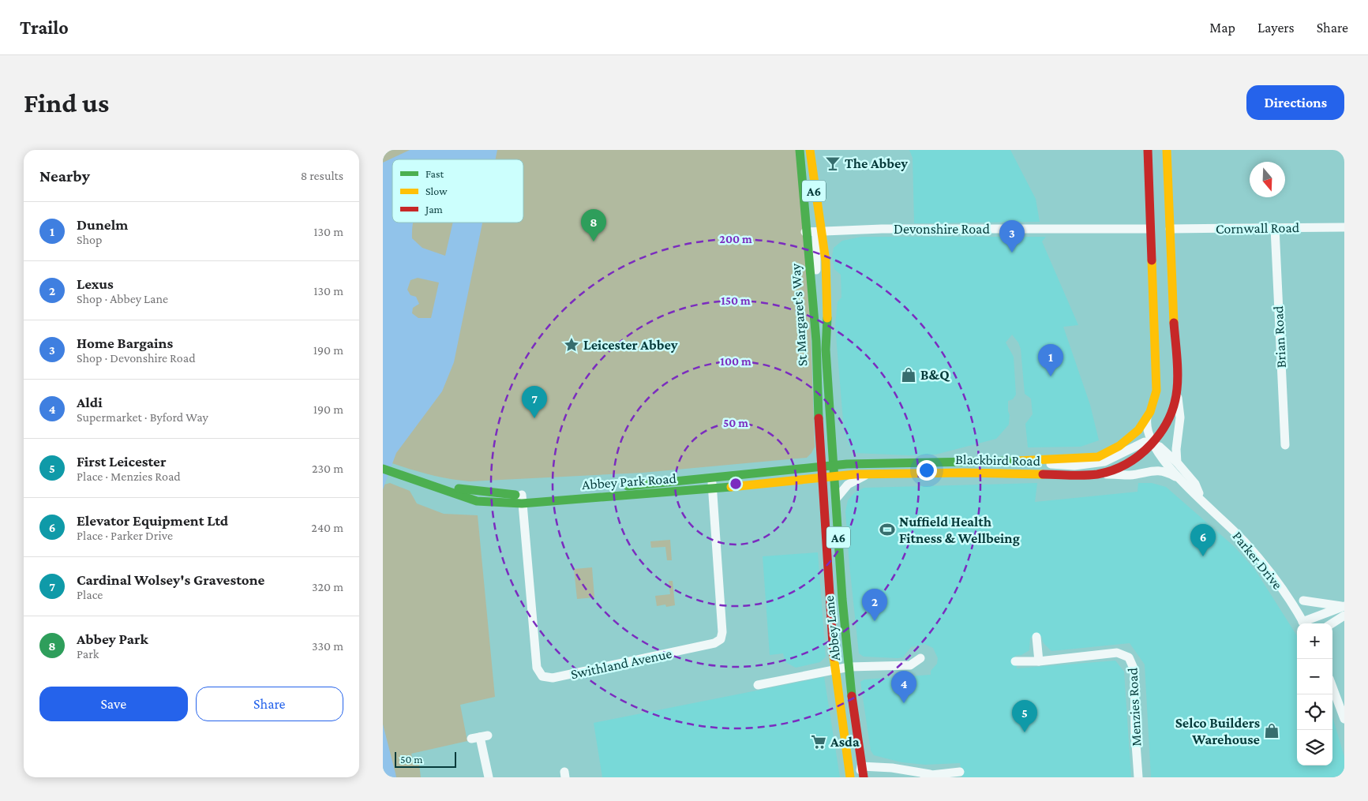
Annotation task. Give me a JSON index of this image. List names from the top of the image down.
{
  "streets": {
    "main road": [
      "A6",
      "St Margaret's Way",
      "Blackbird Road",
      "Abbey Park Road",
      "Abbey Lane"
    ],
    "street": [
      "Cornwall Road",
      "Devonshire Road",
      "Brian Road",
      "Parker Drive",
      "Swithland Avenue",
      "Menzies Road"
    ]
  },
  "crossings": [
    ["Cornwall Road", "Brian Road"],
    ["Cornwall Road", "Blackbird Road"],
    ["Devonshire Road", "St Margaret's Way"],
    ["Devonshire Road", "Blackbird Road"],
    ["St Margaret's Way", "Blackbird Road"],
    ["St Margaret's Way", "Abbey Park Road"],
    ["St Margaret's Way", "Abbey Lane"],
    ["Blackbird Road", "Abbey Park Road"],
    ["Blackbird Road", "Parker Drive"],
    ["Blackbird Road", "Abbey Lane"],
    ["Abbey Park Road", "Abbey Lane"],
    ["Abbey Park Road", "Swithland Avenue"]
  ],
  "places": {
    "bar": ["The Abbey"],
    "place": ["Leicester Abbey"],
    "shop": ["B&Q", "Selco Builders Warehouse"],
    "sports": ["Nuffield Health Fitness & Wellbeing"],
    "supermarket": ["Asda"]
  },
  "legend": ["Fast", "Slow", "Jam"],
  "scale_bar": "50 m",
  "north": "bottom",
  "page": {
    "header": "Trailo",
    "nav": ["Map", "Layers", "Share"],
    "buttons": [
      "Directions",
      ["Save", "Share"]
    ],
    "title": "Find us",
    "heading": ["Nearby", "8 results"],
    "list": [
      {
        "mark": "1",
        "name": "Dunelm",
        "note": "Shop",
        "value": "130 m"
      },
      {
        "mark": "2",
        "name": "Lexus",
        "note": "Shop · Abbey Lane",
        "value": "130 m"
      },
      {
        "mark": "3",
        "name": "Home Bargains",
        "note": "Shop · Devonshire Road",
        "value": "190 m"
      },
      {
        "mark": "4",
        "name": "Aldi",
        "note": "Supermarket · Byford Way",
        "value": "190 m"
      },
      {
        "mark": "5",
        "name": "First Leicester",
        "note": "Place · Menzies Road",
        "value": "230 m"
      },
      {
        "mark": "6",
        "name": "Elevator Equipment Ltd",
        "note": "Place · Parker Drive",
        "value": "240 m"
      },
      {
        "mark": "7",
        "name": "Cardinal Wolsey's Gravestone",
        "note": "Place",
        "value": "320 m"
      },
      {
        "mark": "8",
        "name": "Abbey Park",
        "note": "Park",
        "value": "330 m"
      }
    ],
    "pins": [
      "8",
      "3",
      "1",
      "7",
      "6",
      "2",
      "4",
      "5"
    ],
    "map_buttons": ["+", "−"],
    "scale": "50 m"
  },
  "rings": [
    "200 m",
    "150 m",
    "100 m",
    "50 m"
  ]
}
